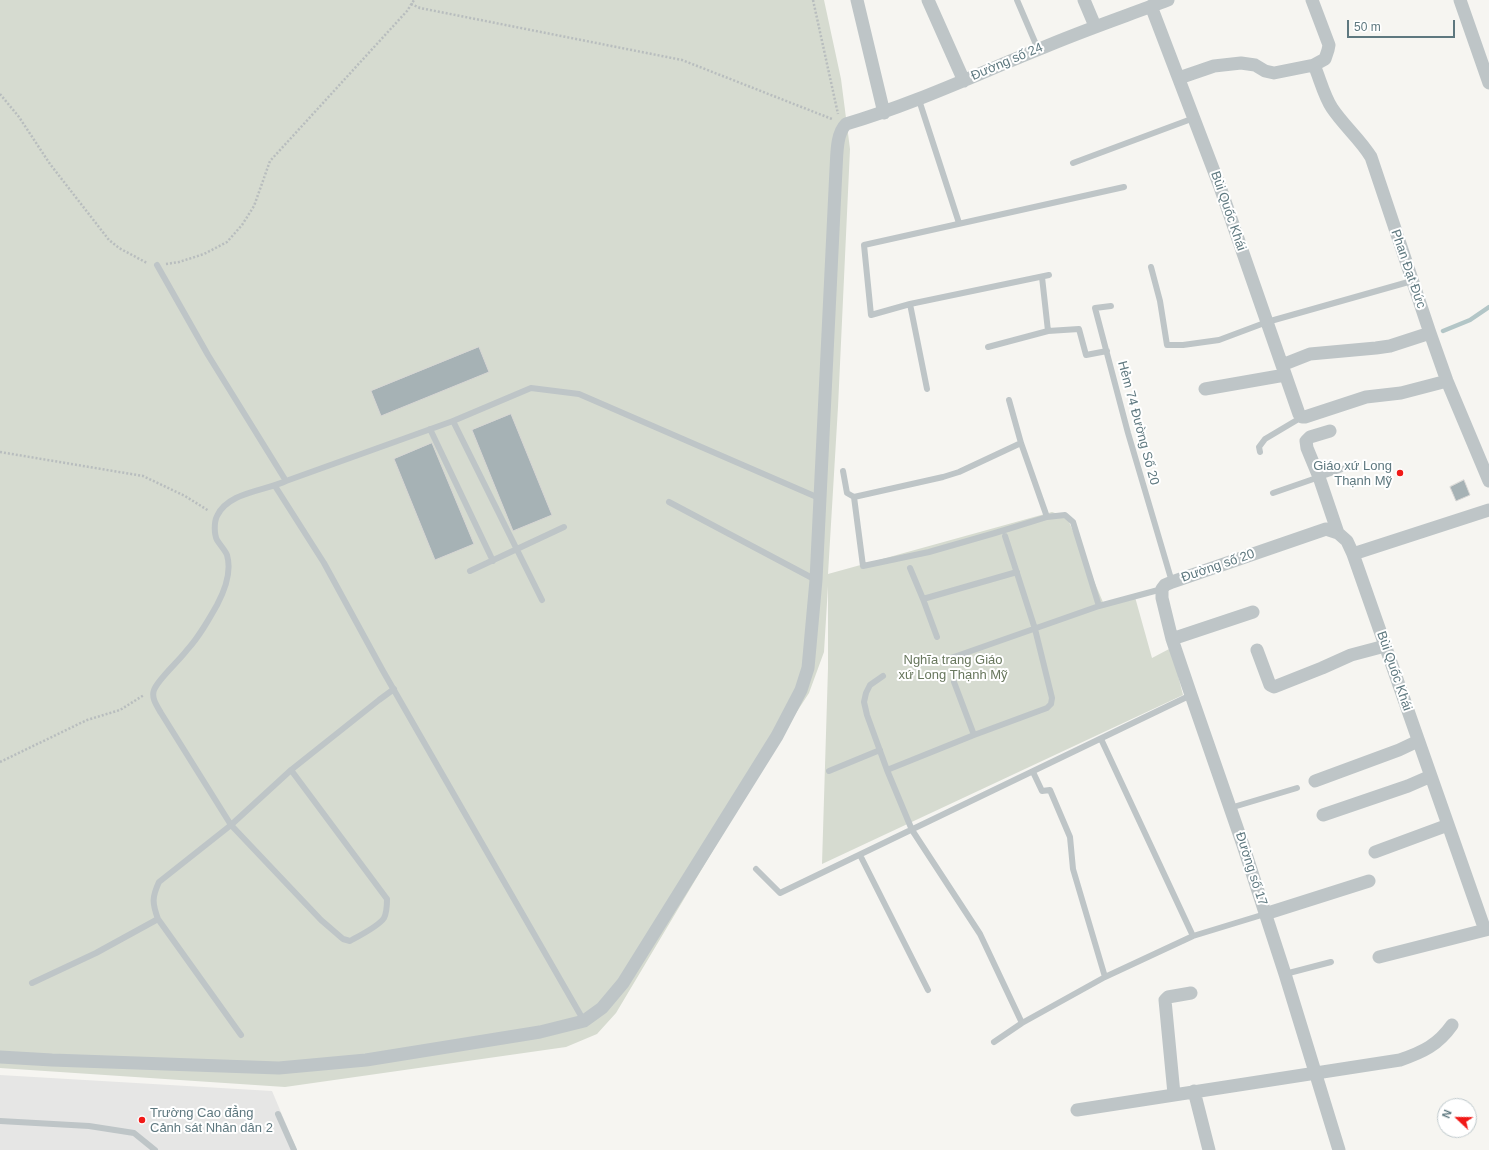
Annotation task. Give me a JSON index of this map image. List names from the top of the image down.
{
  "streets": {
    "street": [
      "Đường số 24",
      "Bùi Quốc Khái",
      "Phan Đạt Đức",
      "Đường số 20",
      "Đường số 17"
    ],
    "lane": ["Hẻm 74 Đường Số 20"]
  },
  "crossings": [
    ["Đường số 24", "Bùi Quốc Khái"],
    ["Bùi Quốc Khái", "Đường số 20"],
    ["Hẻm 74 Đường Số 20", "Đường số 20"],
    ["Hẻm 74 Đường Số 20", "Đường số 17"],
    ["Đường số 20", "Đường số 17"]
  ],
  "parks": ["Nghĩa trang Giáo xứ Long Thạnh Mỹ"],
  "places": ["Giáo xứ Long Thạnh Mỹ", "Trường Cao đẳng Cảnh sát Nhân dân 2"],
  "scale_bar": "50 m",
  "north": "left"
}
